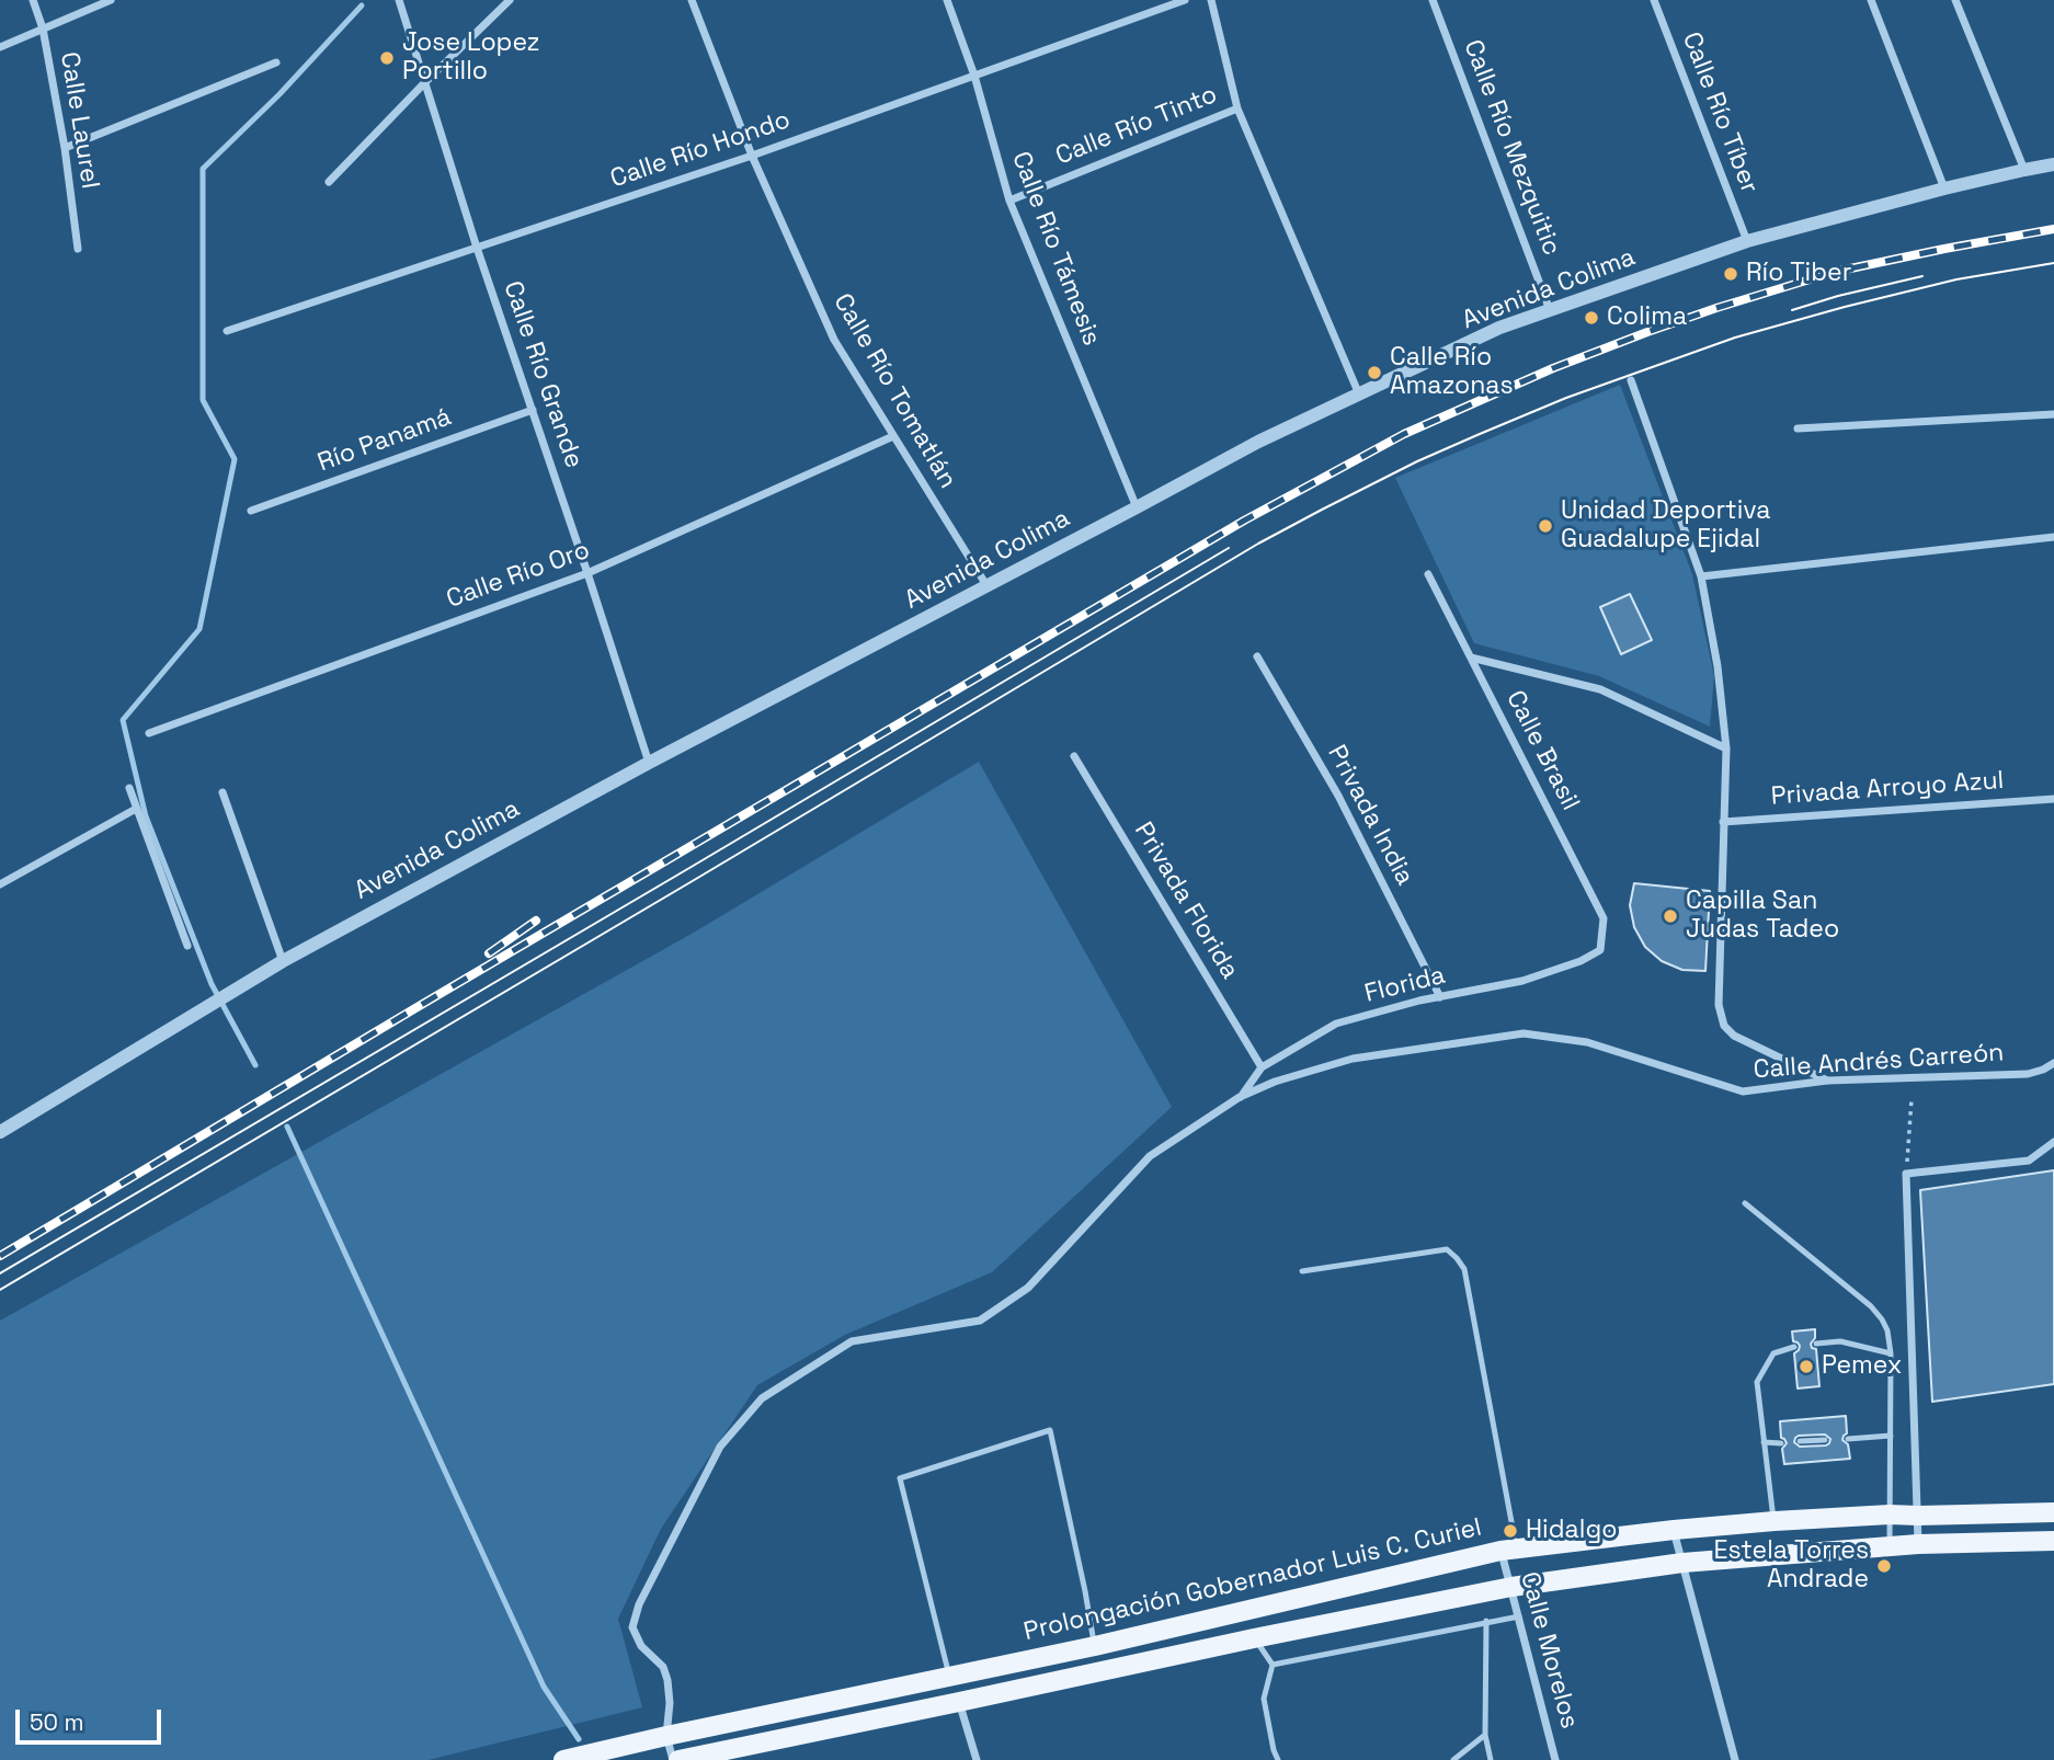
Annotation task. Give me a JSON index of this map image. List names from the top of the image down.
{
  "streets": {
    "main road": ["Prolongación Gobernador Luis C. Curiel"],
    "street": [
      "Calle Río Tíber",
      "Calle Laurel",
      "Calle Río Tinto",
      "Calle Río Mezquitic",
      "Calle Río Hondo",
      "Calle Río Támesis",
      "Avenida Colima",
      "Calle Río Grande",
      "Calle Río Tomatlán",
      "Río Panamá",
      "Calle Río Oro",
      "Calle Brasil",
      "Privada Arroyo Azul",
      "Privada India",
      "Privada Florida",
      "Florida",
      "Calle Andrés Carreón",
      "Calle Morelos"
    ]
  },
  "crossings": [
    ["Calle Río Tíber", "Avenida Colima"],
    ["Calle Río Tinto", "Calle Río Támesis"],
    ["Calle Río Mezquitic", "Avenida Colima"],
    ["Calle Río Hondo", "Calle Río Támesis"],
    ["Calle Río Hondo", "Calle Río Grande"],
    ["Calle Río Hondo", "Calle Río Tomatlán"],
    ["Calle Río Támesis", "Avenida Colima"],
    ["Avenida Colima", "Calle Río Grande"],
    ["Avenida Colima", "Calle Río Tomatlán"],
    ["Calle Río Grande", "Río Panamá"],
    ["Calle Río Grande", "Calle Río Oro"],
    ["Calle Río Tomatlán", "Calle Río Oro"],
    ["Calle Brasil", "Florida"],
    ["Privada India", "Florida"],
    ["Privada Florida", "Florida"],
    ["Florida", "Calle Andrés Carreón"],
    ["Calle Andrés Carreón", "Prolongación Gobernador Luis C. Curiel"],
    ["Prolongación Gobernador Luis C. Curiel", "Calle Morelos"]
  ],
  "places": [
    "Jose Lopez Portillo",
    "Río Tiber",
    "Colima",
    "Calle Río Amazonas",
    "Unidad Deportiva Guadalupe Ejidal",
    "Capilla San Judas Tadeo",
    "Pemex",
    "Hidalgo",
    "Estela Torres Andrade"
  ],
  "scale_bar": "50 m"
}
